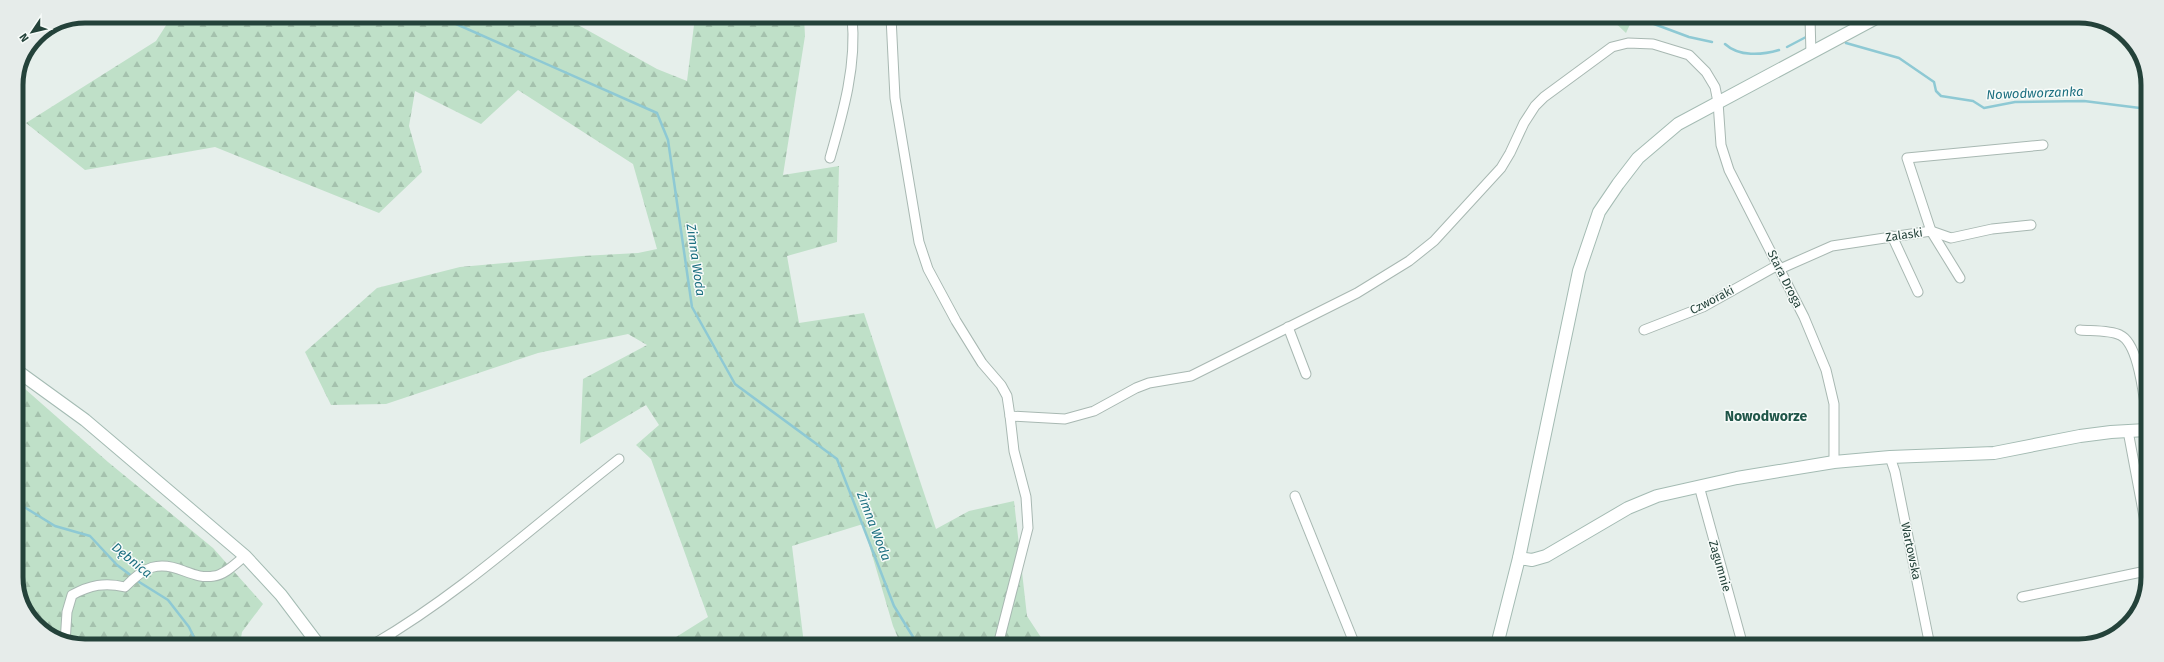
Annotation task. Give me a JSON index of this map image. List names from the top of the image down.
{
  "streets": {
    "street": [
      "Zalaski",
      "Stara Droga",
      "Czworaki",
      "Wartowska",
      "Zagumnie"
    ]
  },
  "crossings": [
    ["Zalaski", "Stara Droga"],
    ["Zalaski", "Czworaki"],
    ["Stara Droga", "Czworaki"]
  ],
  "districts": ["Nowodworze"],
  "water": ["Nowodworzanka", "Zimna Woda", "Dębnica"],
  "north": "bottom left"
}
